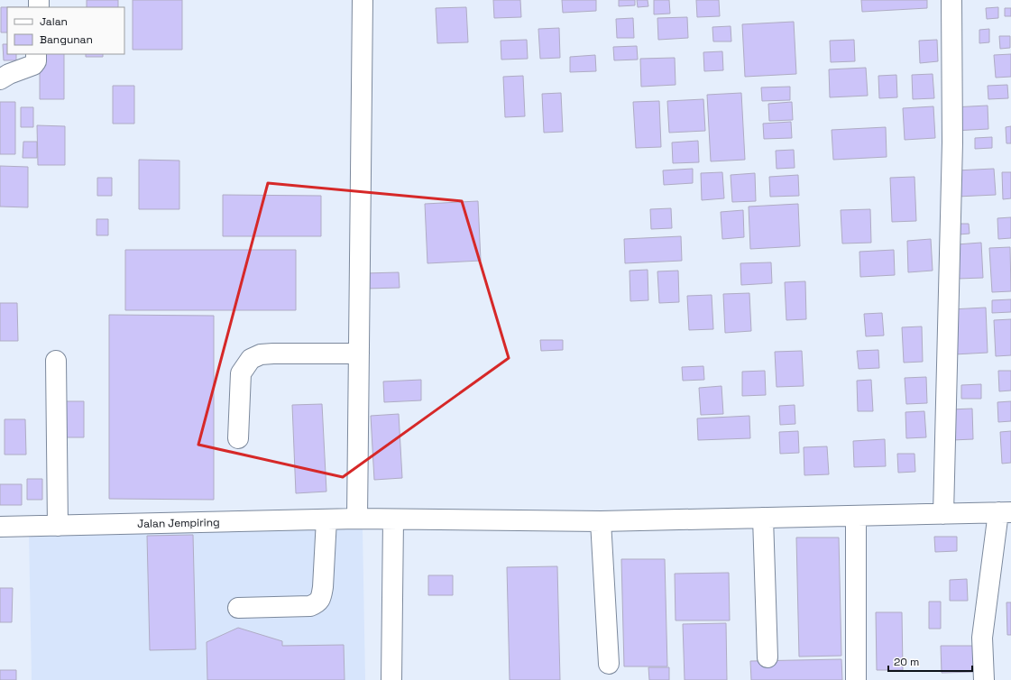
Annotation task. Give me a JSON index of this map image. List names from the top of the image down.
{
  "streets": {
    "street": ["Jalan Jempiring"]
  },
  "legend": ["Jalan", "Bangunan"],
  "scale_bar": "20 m"
}
